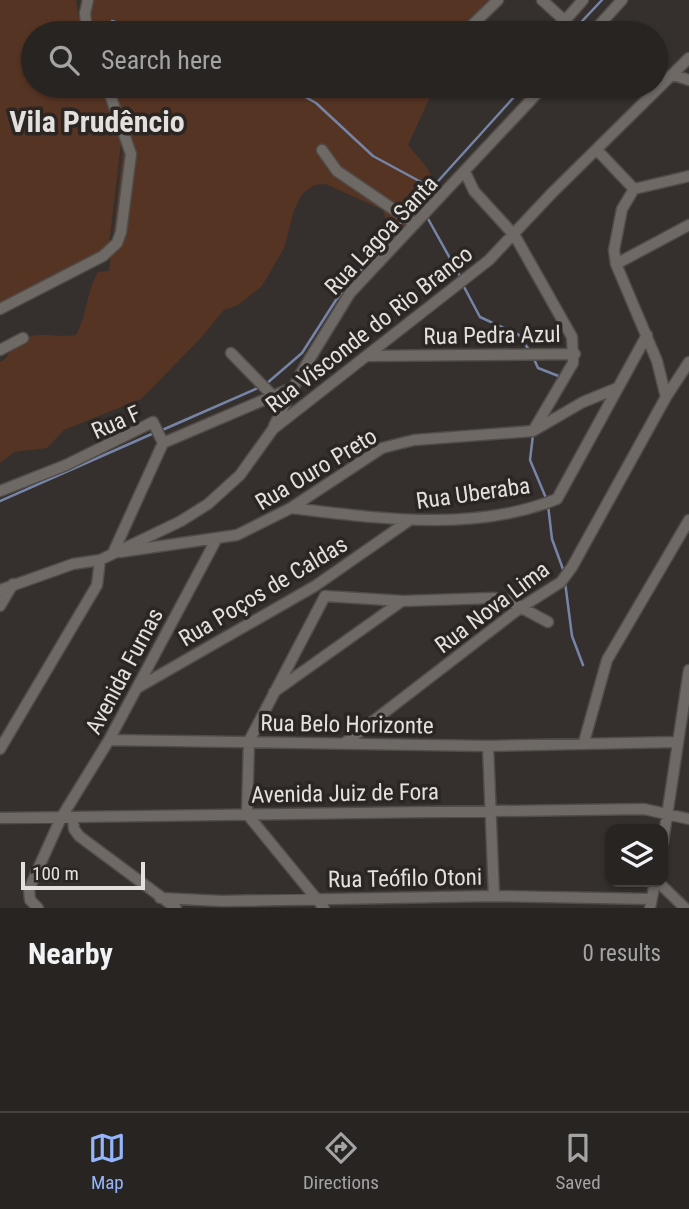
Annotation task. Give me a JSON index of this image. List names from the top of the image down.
{
  "streets": {
    "street": [
      "Rua Lagoa Santa",
      "Rua Visconde do Rio Branco",
      "Rua Pedra Azul",
      "Rua F",
      "Rua Ouro Preto",
      "Rua Uberaba",
      "Rua Poços de Caldas",
      "Rua Nova Lima",
      "Avenida Furnas",
      "Rua Belo Horizonte",
      "Avenida Juiz de Fora",
      "Rua Teófilo Otoni"
    ]
  },
  "crossings": [
    ["Rua Lagoa Santa", "Rua Visconde do Rio Branco"],
    ["Rua Visconde do Rio Branco", "Rua Pedra Azul"],
    ["Rua Visconde do Rio Branco", "Rua F"],
    ["Rua Visconde do Rio Branco", "Rua Ouro Preto"],
    ["Rua F", "Rua Ouro Preto"],
    ["Rua Ouro Preto", "Rua Uberaba"],
    ["Rua Ouro Preto", "Avenida Furnas"],
    ["Rua Uberaba", "Rua Poços de Caldas"],
    ["Rua Poços de Caldas", "Avenida Furnas"],
    ["Rua Nova Lima", "Rua Belo Horizonte"],
    ["Avenida Furnas", "Rua Belo Horizonte"],
    ["Avenida Furnas", "Avenida Juiz de Fora"]
  ],
  "districts": ["Vila Prudêncio"],
  "scale_bar": "100 m",
  "page": {
    "search": "Search here",
    "scale": "100 m",
    "heading": ["Nearby", "0 results"],
    "nav": ["Map", "Directions", "Saved"]
  }
}
